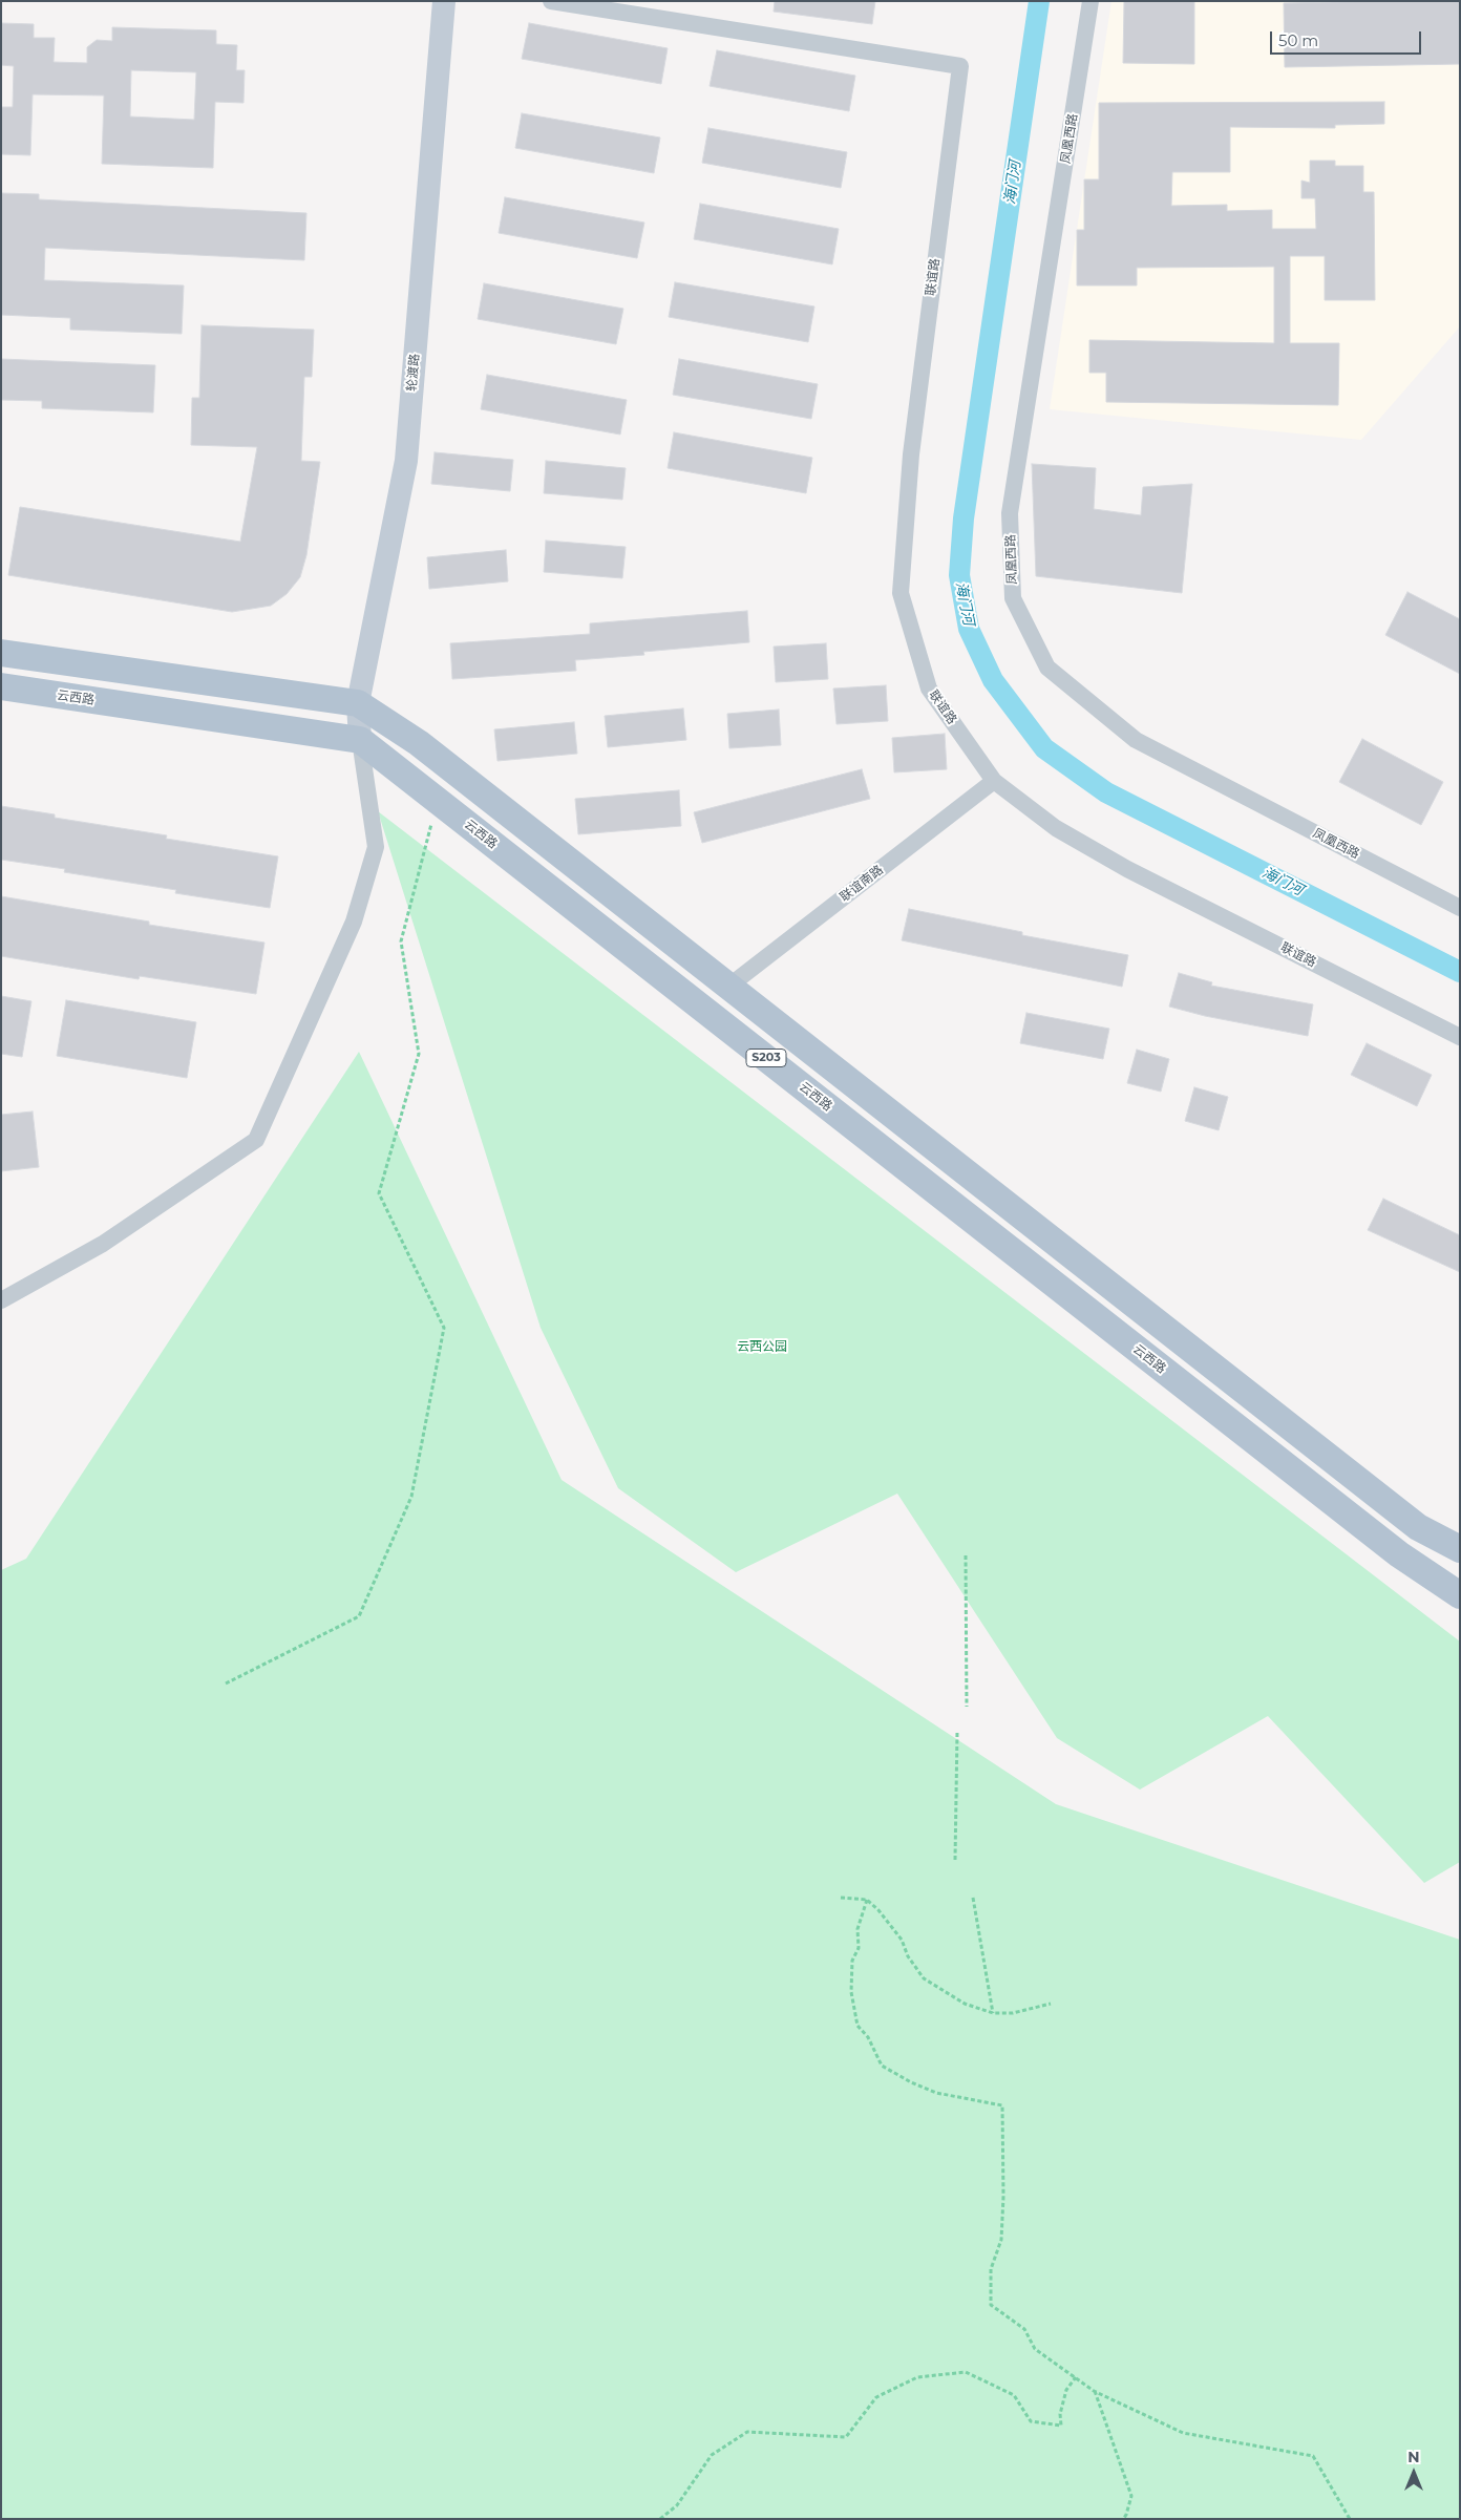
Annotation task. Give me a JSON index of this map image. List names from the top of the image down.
{
  "streets": {
    "main road": ["轮渡路", "云西路", "S203"],
    "street": ["凤凰西路", "联谊路", "联谊南路"]
  },
  "crossings": [
    ["联谊路", "联谊南路"],
    ["轮渡路", "云西路"],
    ["轮渡路", "S203"],
    ["联谊南路", "S203"]
  ],
  "water": ["海门河"],
  "parks": ["云西公园"],
  "scale_bar": "50 m",
  "north": "top"
}
